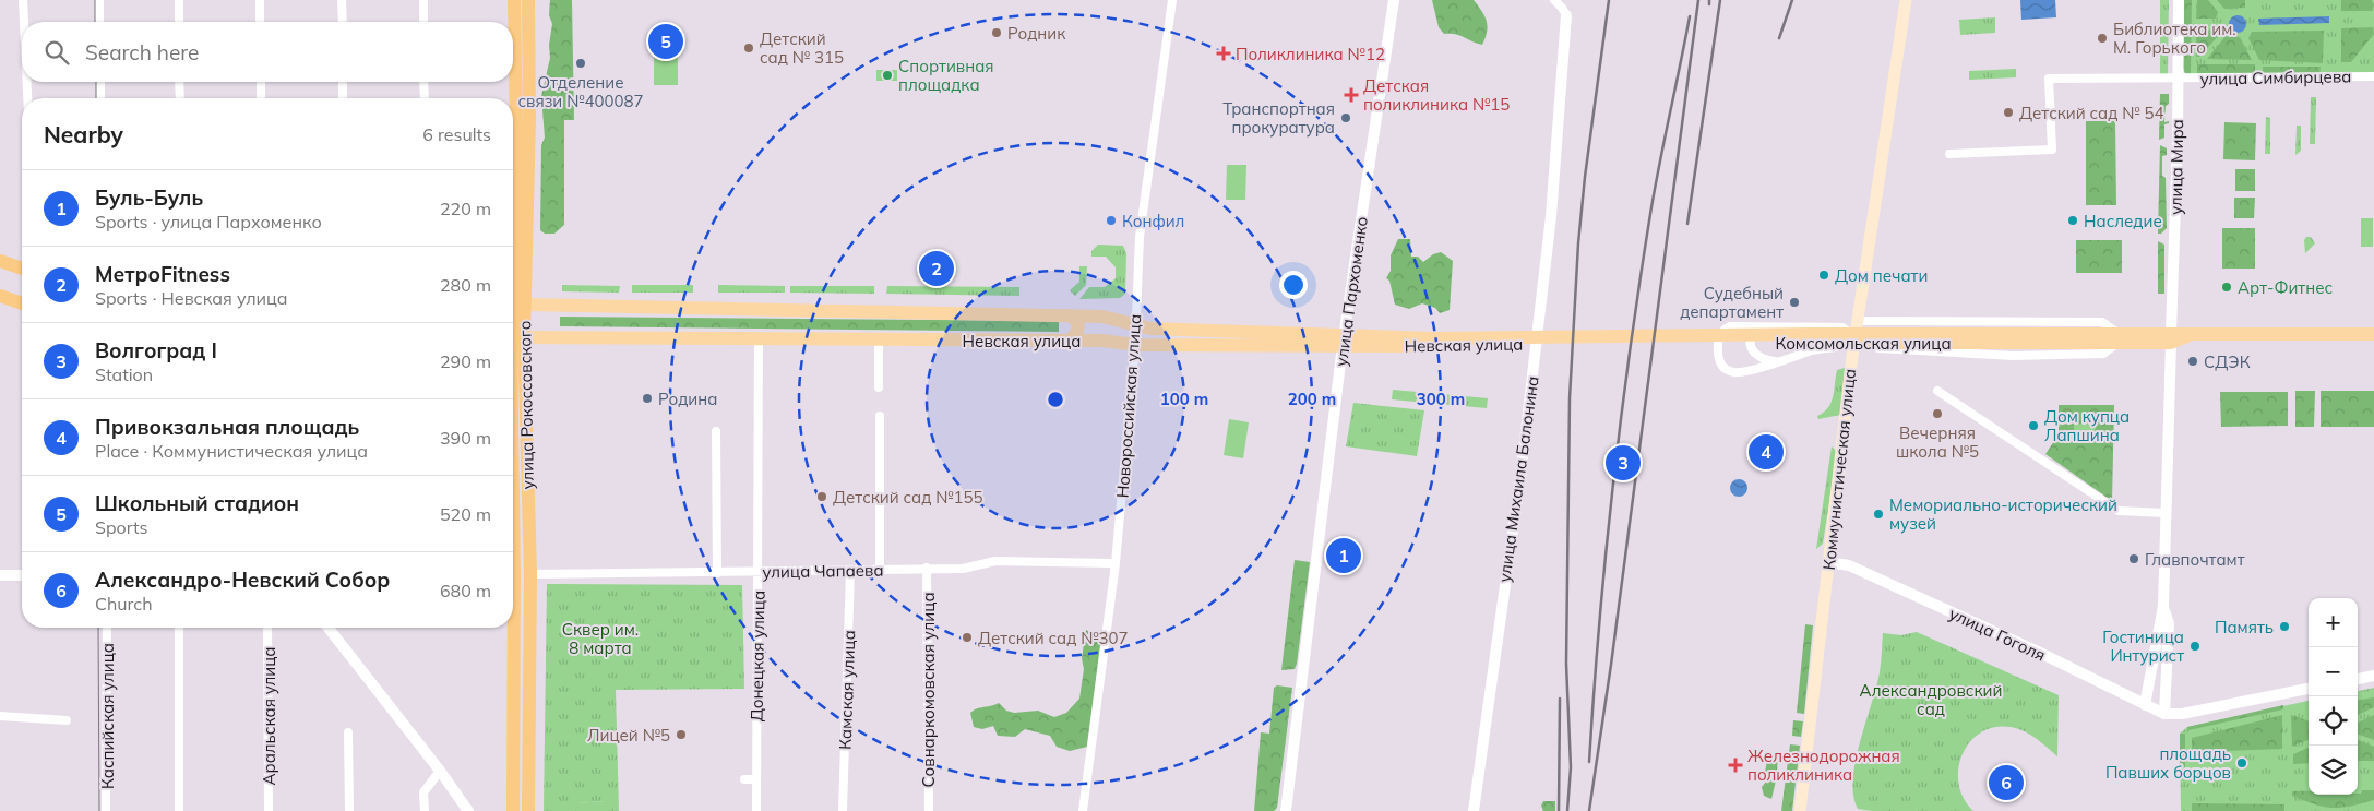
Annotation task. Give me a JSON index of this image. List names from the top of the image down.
{
  "streets": {
    "highway": ["улица Рокоссовского"],
    "main road": ["Невская улица", "Комсомольская улица", "Коммунистическая улица"],
    "street": [
      "улица Симбирцева",
      "улица Мира",
      "улица Пархоменко",
      "Новороссийская улица",
      "улица Михаила Балонина",
      "улица Чапаева",
      "улица Гоголя",
      "Донецкая улица",
      "Камская улица",
      "Совнаркомовская улица",
      "Каспийская улица",
      "Аральская улица"
    ]
  },
  "crossings": [
    ["улица Симбирцева", "улица Мира"],
    ["улица Мира", "Комсомольская улица"],
    ["улица Мира", "улица Гоголя"],
    ["улица Пархоменко", "Невская улица"],
    ["Невская улица", "Комсомольская улица"],
    ["Невская улица", "улица Рокоссовского"],
    ["Невская улица", "Новороссийская улица"],
    ["Невская улица", "Донецкая улица"],
    ["улица Рокоссовского", "улица Чапаева"],
    ["Новороссийская улица", "улица Чапаева"],
    ["Коммунистическая улица", "улица Гоголя"],
    ["улица Чапаева", "Донецкая улица"],
    ["улица Чапаева", "Камская улица"],
    ["улица Чапаева", "Совнаркомовская улица"]
  ],
  "parks": ["Сквер им. 8 марта", "Александровский сад"],
  "places": {
    "other": [
      "Родник",
      "Библиотека им. М. Горького",
      "Детский сад № 315",
      "Отделение связи №400087",
      "Спортивная площадка",
      "Детский сад № 54",
      "Транспортная прокуратура",
      "Конфил",
      "Наследие",
      "Дом печати",
      "Арт-Фитнес",
      "Судебный департамент",
      "СДЭК",
      "Родина",
      "Вечерняя школа №5",
      "Дом купца Лапшина",
      "Детский сад №155",
      "Мемориально-исторический музей",
      "Главпочтамт",
      "Память",
      "Детский сад №307",
      "Гостиница Интурист",
      "Лицей №5",
      "площадь Павших борцов"
    ],
    "health": ["Поликлиника №12", "Детская поликлиника №15", "Железнодорожная поликлиника"]
  },
  "page": {
    "pins": [
      "5",
      "2",
      "4",
      "3",
      "1",
      "6"
    ],
    "search": "Search here",
    "heading": ["Nearby", "6 results"],
    "list": [
      {
        "mark": "1",
        "name": "Буль-Буль",
        "note": "Sports · улица Пархоменко",
        "value": "220 m"
      },
      {
        "mark": "2",
        "name": "МетроFitness",
        "note": "Sports · Невская улица",
        "value": "280 m"
      },
      {
        "mark": "3",
        "name": "Волгоград I",
        "note": "Station",
        "value": "290 m"
      },
      {
        "mark": "4",
        "name": "Привокзальная площадь",
        "note": "Place · Коммунистическая улица",
        "value": "390 m"
      },
      {
        "mark": "5",
        "name": "Школьный стадион",
        "note": "Sports",
        "value": "520 m"
      },
      {
        "mark": "6",
        "name": "Александро-Невский Собор",
        "note": "Church",
        "value": "680 m"
      }
    ],
    "map_buttons": ["+", "−"]
  },
  "rings": ["100 m", "200 m", "300 m"]
}
